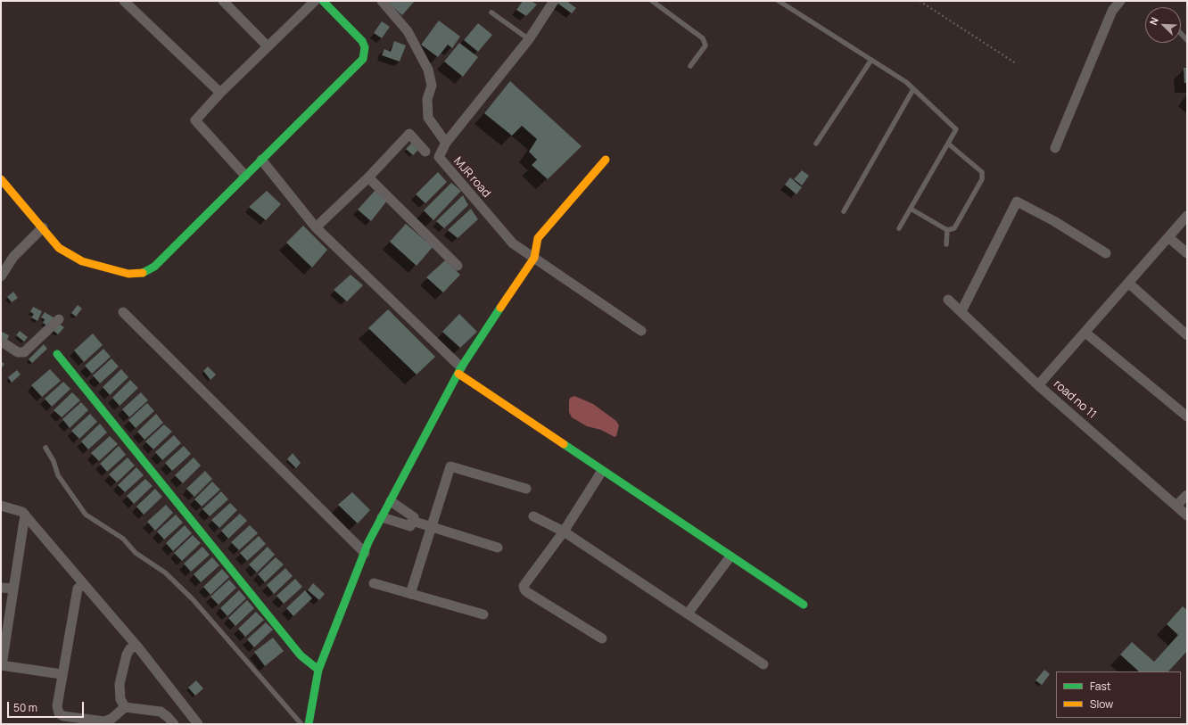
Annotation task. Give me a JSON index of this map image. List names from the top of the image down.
{
  "streets": {
    "street": ["MJR road", "road no 11"]
  },
  "legend": ["Fast", "Slow"],
  "scale_bar": "50 m",
  "north": "top left"
}
